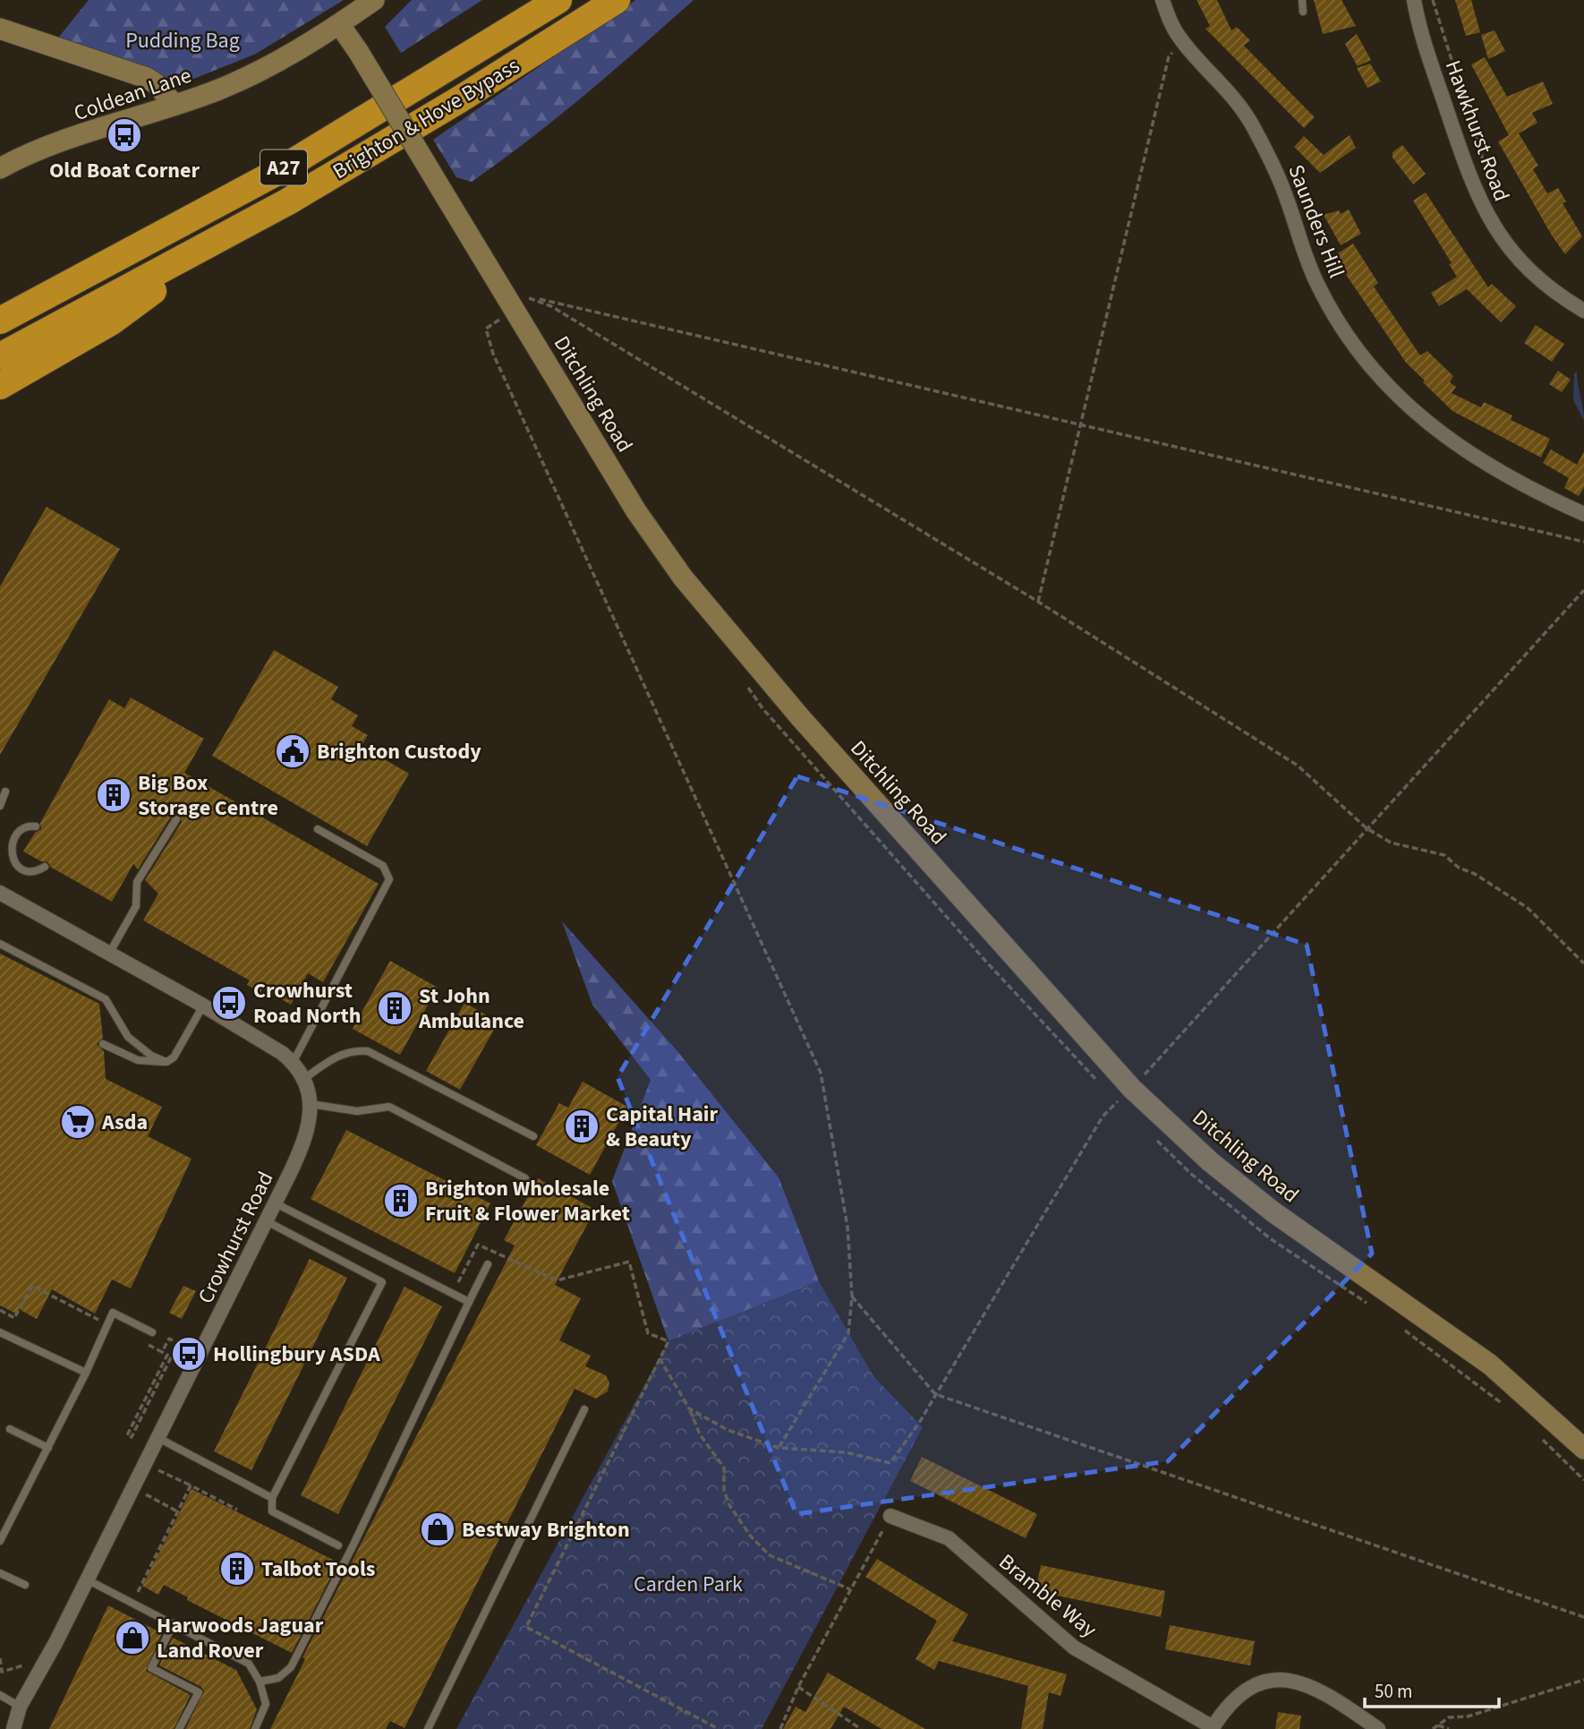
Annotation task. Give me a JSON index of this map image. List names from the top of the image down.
{
  "streets": {
    "highway": ["Brighton & Hove Bypass", "A27"],
    "street": [
      "Coldean Lane",
      "Hawkhurst Road",
      "Saunders Hill",
      "Ditchling Road",
      "Crowhurst Road",
      "Bramble Way"
    ]
  },
  "crossings": [
    ["Coldean Lane", "Ditchling Road"]
  ],
  "parks": ["Pudding Bag", "Carden Park"],
  "places": {
    "bus stop": ["Old Boat Corner", "Crowhurst Road North", "Hollingbury ASDA"],
    "public building": ["Brighton Custody"],
    "building": [
      "Big Box Storage Centre",
      "St John Ambulance",
      "Capital Hair & Beauty",
      "Brighton Wholesale Fruit & Flower Market",
      "Talbot Tools"
    ],
    "supermarket": ["Asda"],
    "shop": ["Bestway Brighton", "Harwoods Jaguar Land Rover"]
  },
  "scale_bar": "50 m"
}
